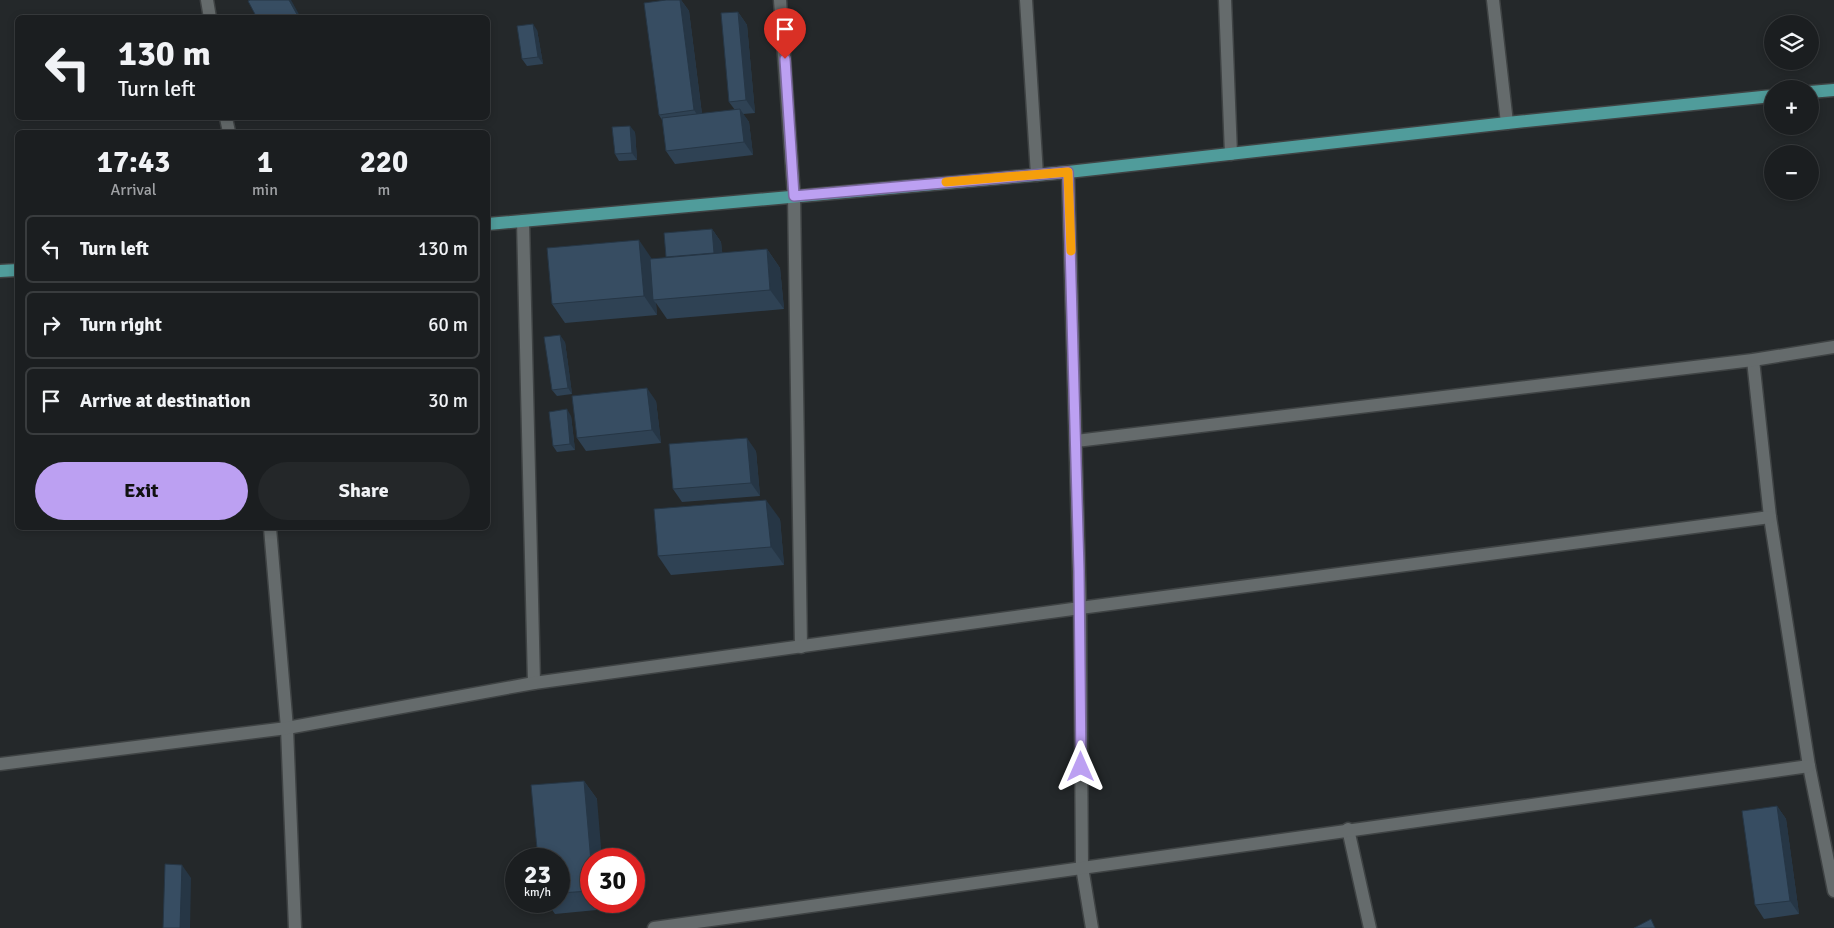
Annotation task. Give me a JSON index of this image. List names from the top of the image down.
{
  "page": {
    "map_buttons": ["+", "−"],
    "turn": ["130 m", "Turn left"],
    "eta": [
      "17:43",
      "Arrival",
      "1",
      "min",
      "220",
      "m"
    ],
    "list": [
      {
        "name": "Turn left",
        "value": "130 m"
      },
      {
        "name": "Turn right",
        "value": "60 m"
      },
      {
        "name": "Arrive at destination",
        "value": "30 m"
      }
    ],
    "buttons": ["Exit", "Share"],
    "speed": "23 km/h",
    "limit": "30"
  }
}
